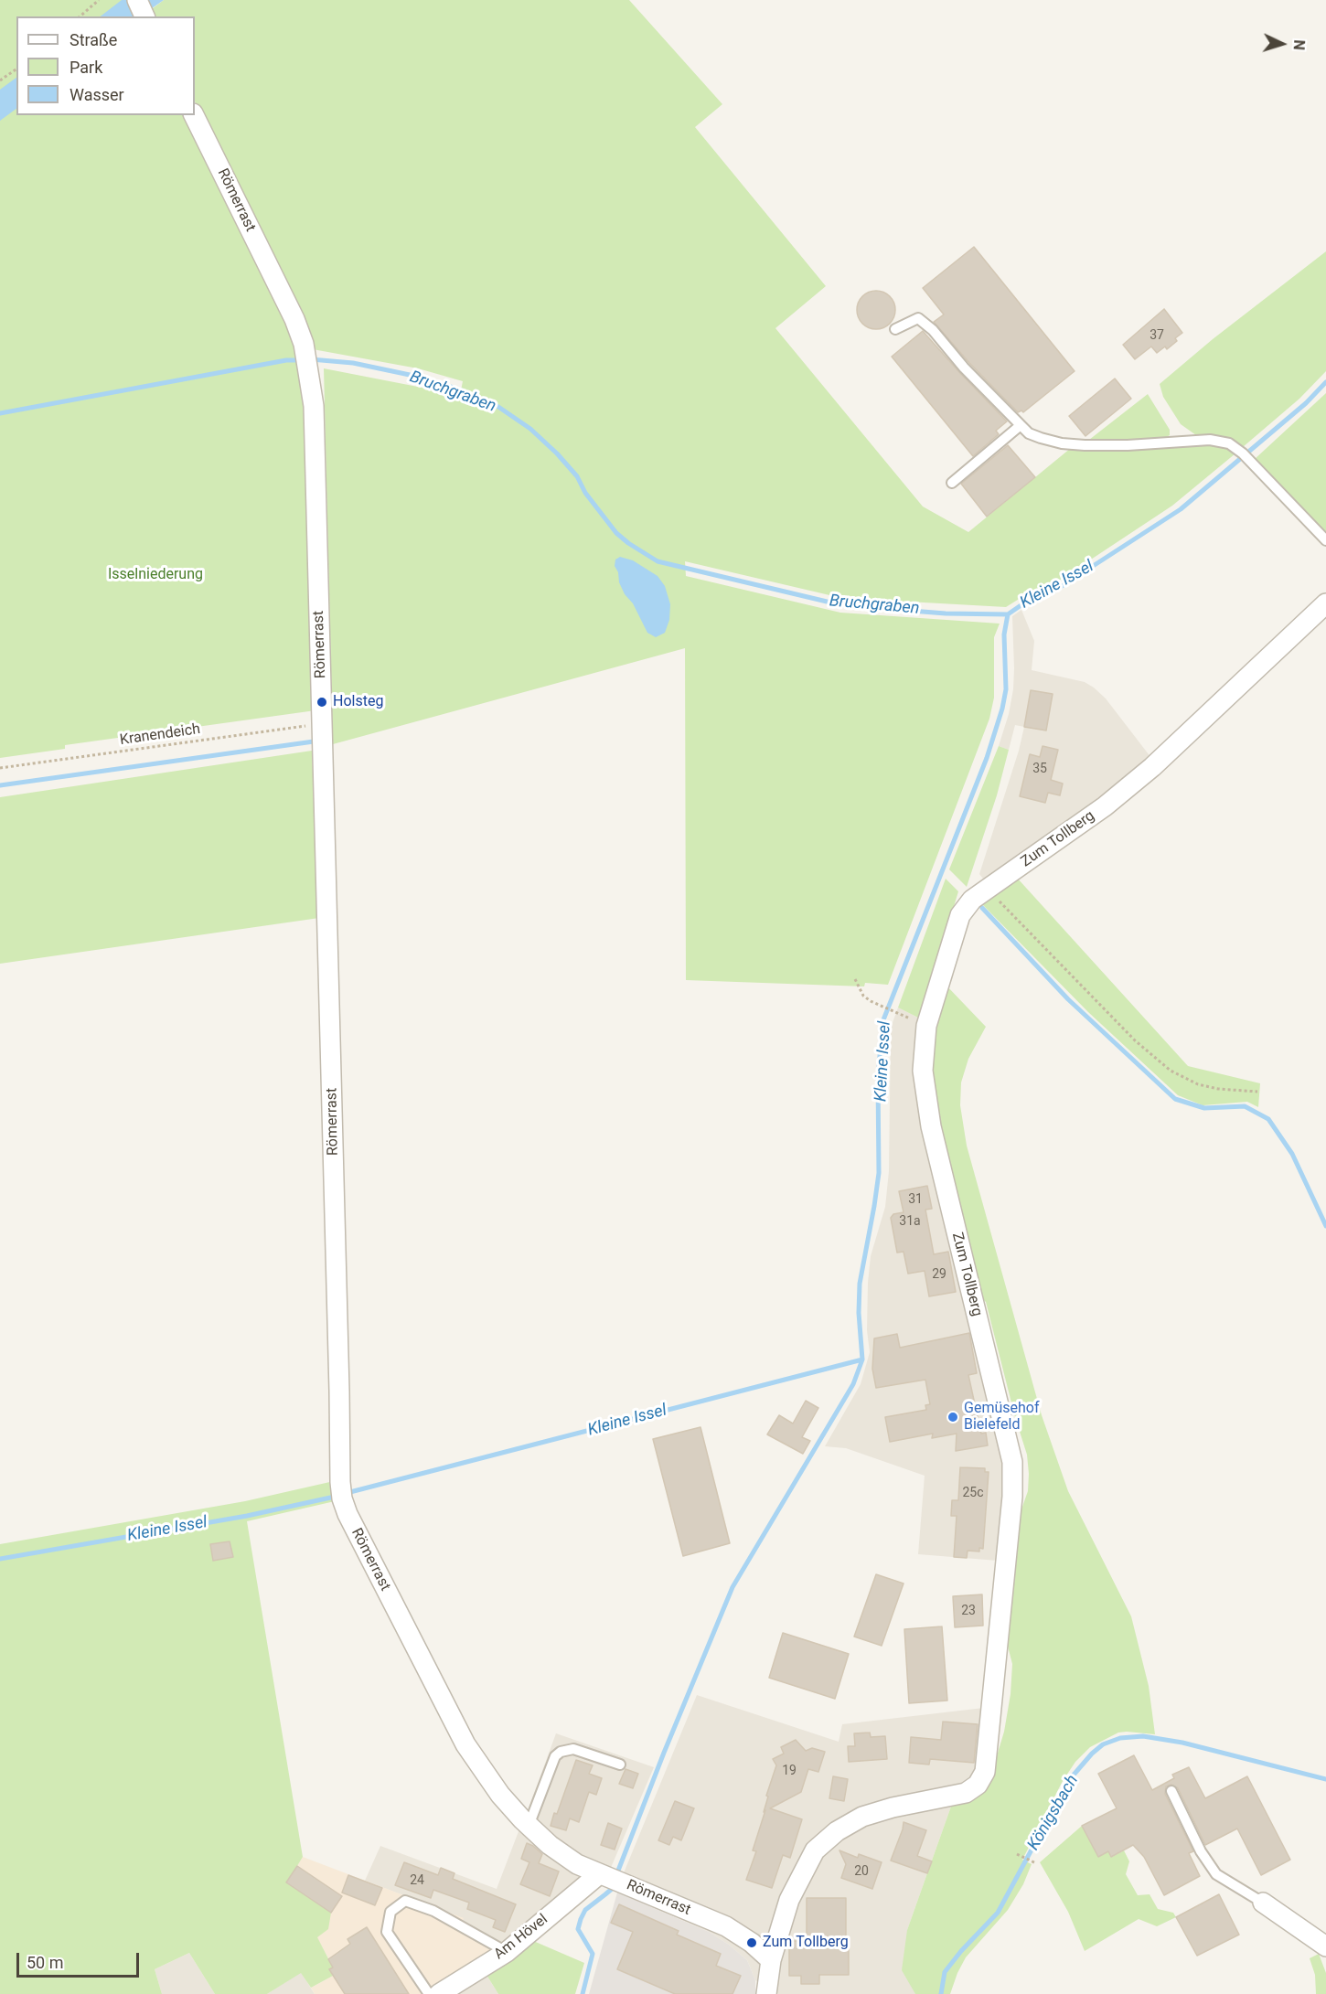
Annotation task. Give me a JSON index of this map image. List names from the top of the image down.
{
  "streets": {
    "street": ["Römerrast", "Zum Tollberg", "Am Hövel"],
    "path": ["Kranendeich"]
  },
  "crossings": [
    ["Römerrast", "Kranendeich"],
    ["Römerrast", "Zum Tollberg"],
    ["Römerrast", "Am Hövel"]
  ],
  "water": ["Bruchgraben", "Kleine Issel", "Königsbach"],
  "parks": ["Isselniederung"],
  "places": ["Holsteg", "Gemüsehof Bielefeld", "Zum Tollberg"],
  "house_numbers": [
    "37",
    "35",
    "31",
    "31a",
    "29",
    "25c",
    "23",
    "19",
    "20",
    "24"
  ],
  "legend": ["Straße", "Park", "Wasser"],
  "scale_bar": "50 m",
  "north": "right"
}
